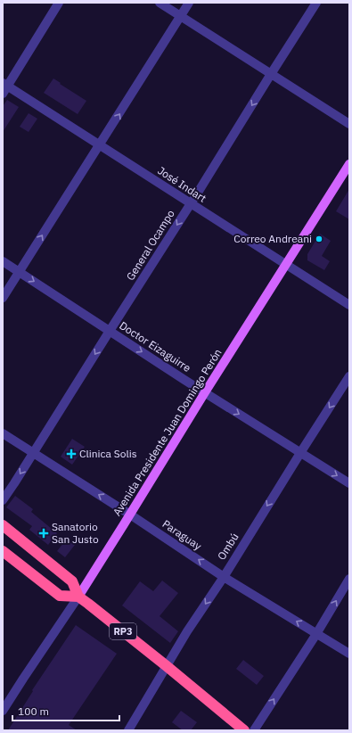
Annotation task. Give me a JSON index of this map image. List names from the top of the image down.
{
  "streets": {
    "highway": ["RP3"],
    "main road": ["Avenida Presidente Juan Domingo Perón"],
    "street": [
      "José Indart",
      "General Ocampo",
      "Doctor Eizaguirre",
      "Paraguay",
      "Ombú"
    ]
  },
  "crossings": [
    ["José Indart", "General Ocampo"],
    ["José Indart", "Avenida Presidente Juan Domingo Perón"],
    ["General Ocampo", "Doctor Eizaguirre"],
    ["General Ocampo", "Paraguay"],
    ["Doctor Eizaguirre", "Avenida Presidente Juan Domingo Perón"],
    ["Doctor Eizaguirre", "Ombú"],
    ["Avenida Presidente Juan Domingo Perón", "Paraguay"],
    ["Avenida Presidente Juan Domingo Perón", "RP3"],
    ["Paraguay", "Ombú"],
    ["Ombú", "RP3"]
  ],
  "one_way": [
    "General Ocampo",
    "Doctor Eizaguirre",
    "Paraguay",
    "Ombú"
  ],
  "places": {
    "other": ["Correo Andreani"],
    "health": ["Clinica Solis", "Sanatorio San Justo"]
  },
  "scale_bar": "100 m"
}
